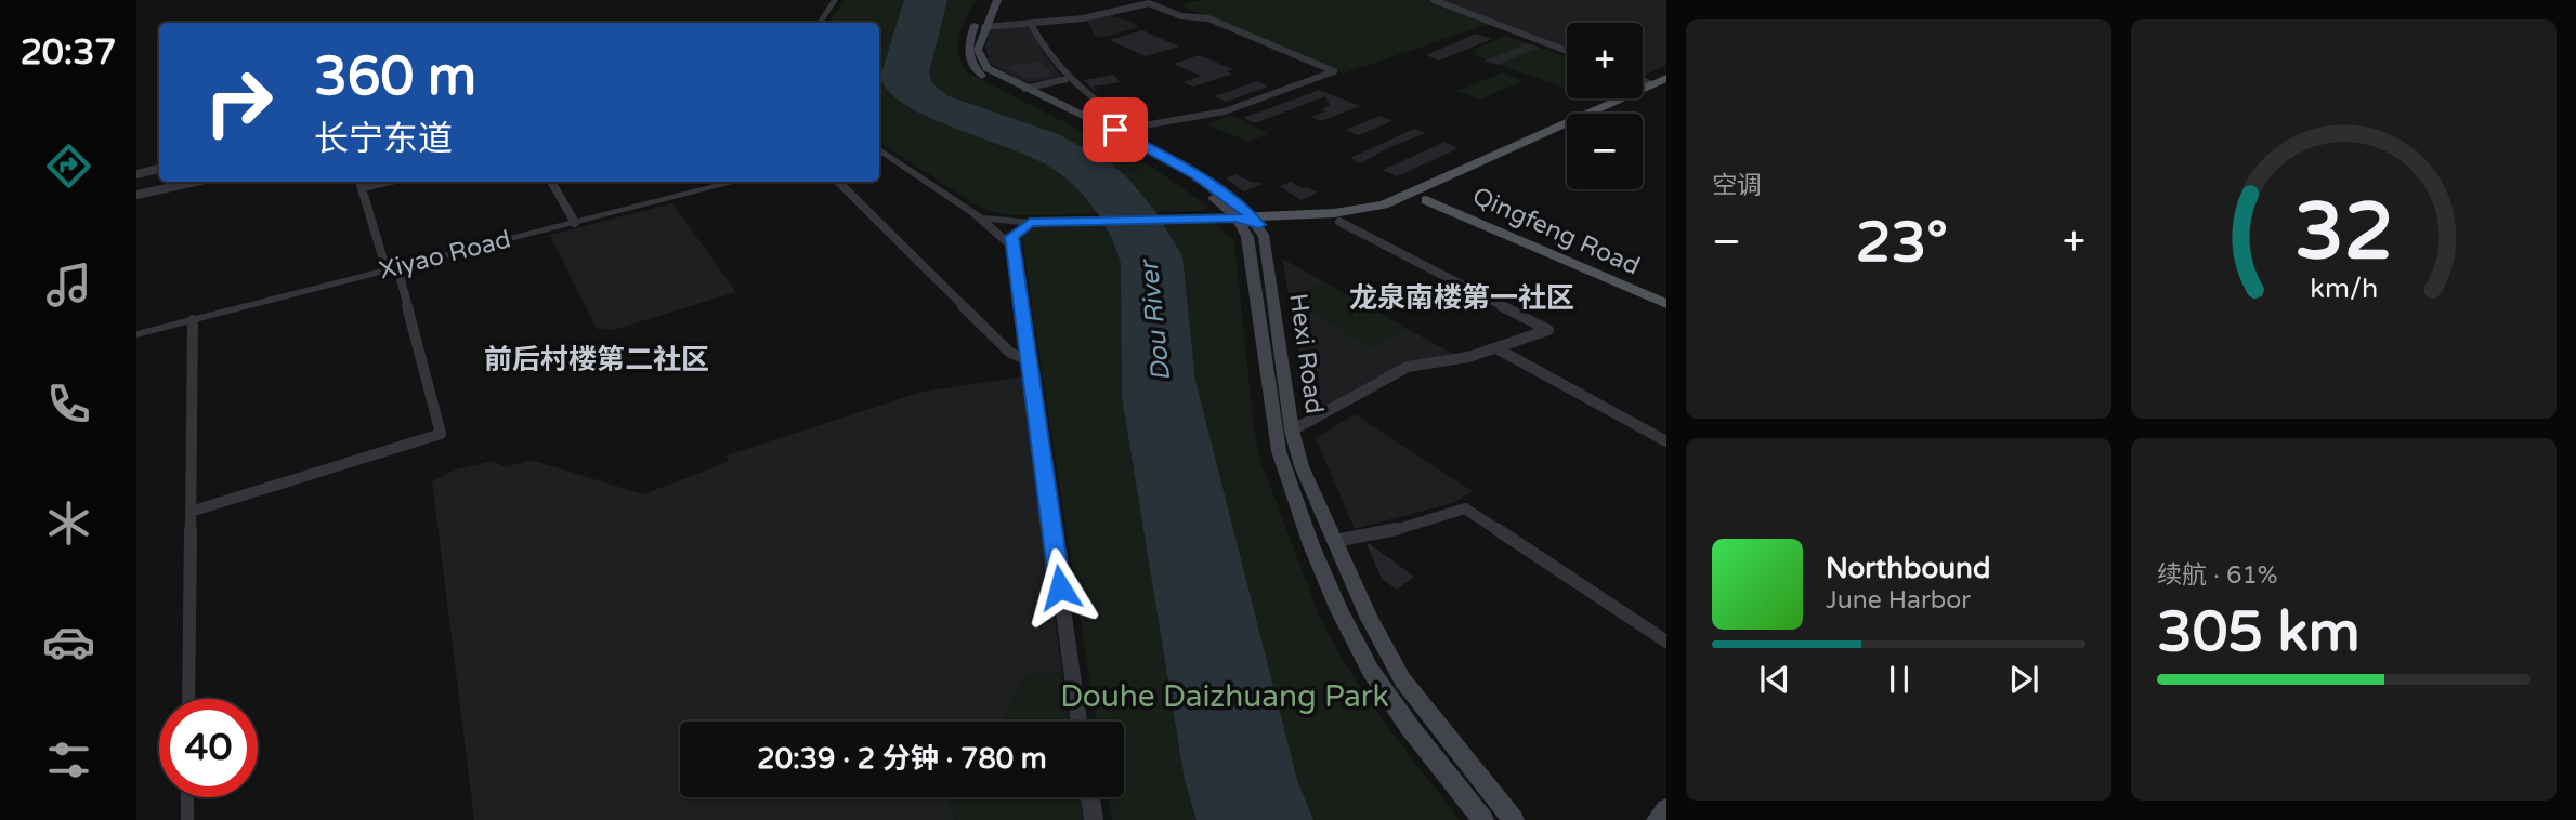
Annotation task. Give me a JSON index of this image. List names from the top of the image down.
{
  "streets": {
    "main road": ["Qingfeng Road", "Hexi Road"],
    "street": ["Xiyao Road"]
  },
  "districts": ["龙泉南楼第一社区", "前后村楼第二社区"],
  "water": ["Dou River"],
  "parks": ["Douhe Daizhuang Park"],
  "page": {
    "tabs": "20:37",
    "tile": [
      "空调",
      ["续航 · 61%", "305 km"]
    ],
    "map_buttons": ["+", "−"],
    "turn": ["360 m", "长宁东道"],
    "heat": ["−", "23°", "+"],
    "song": ["Northbound", "June Harbor"],
    "limit": "40",
    "trip": "20:39 · 2 分钟 · 780 m",
    "gauge": ["32", "km/h"]
  }
}
